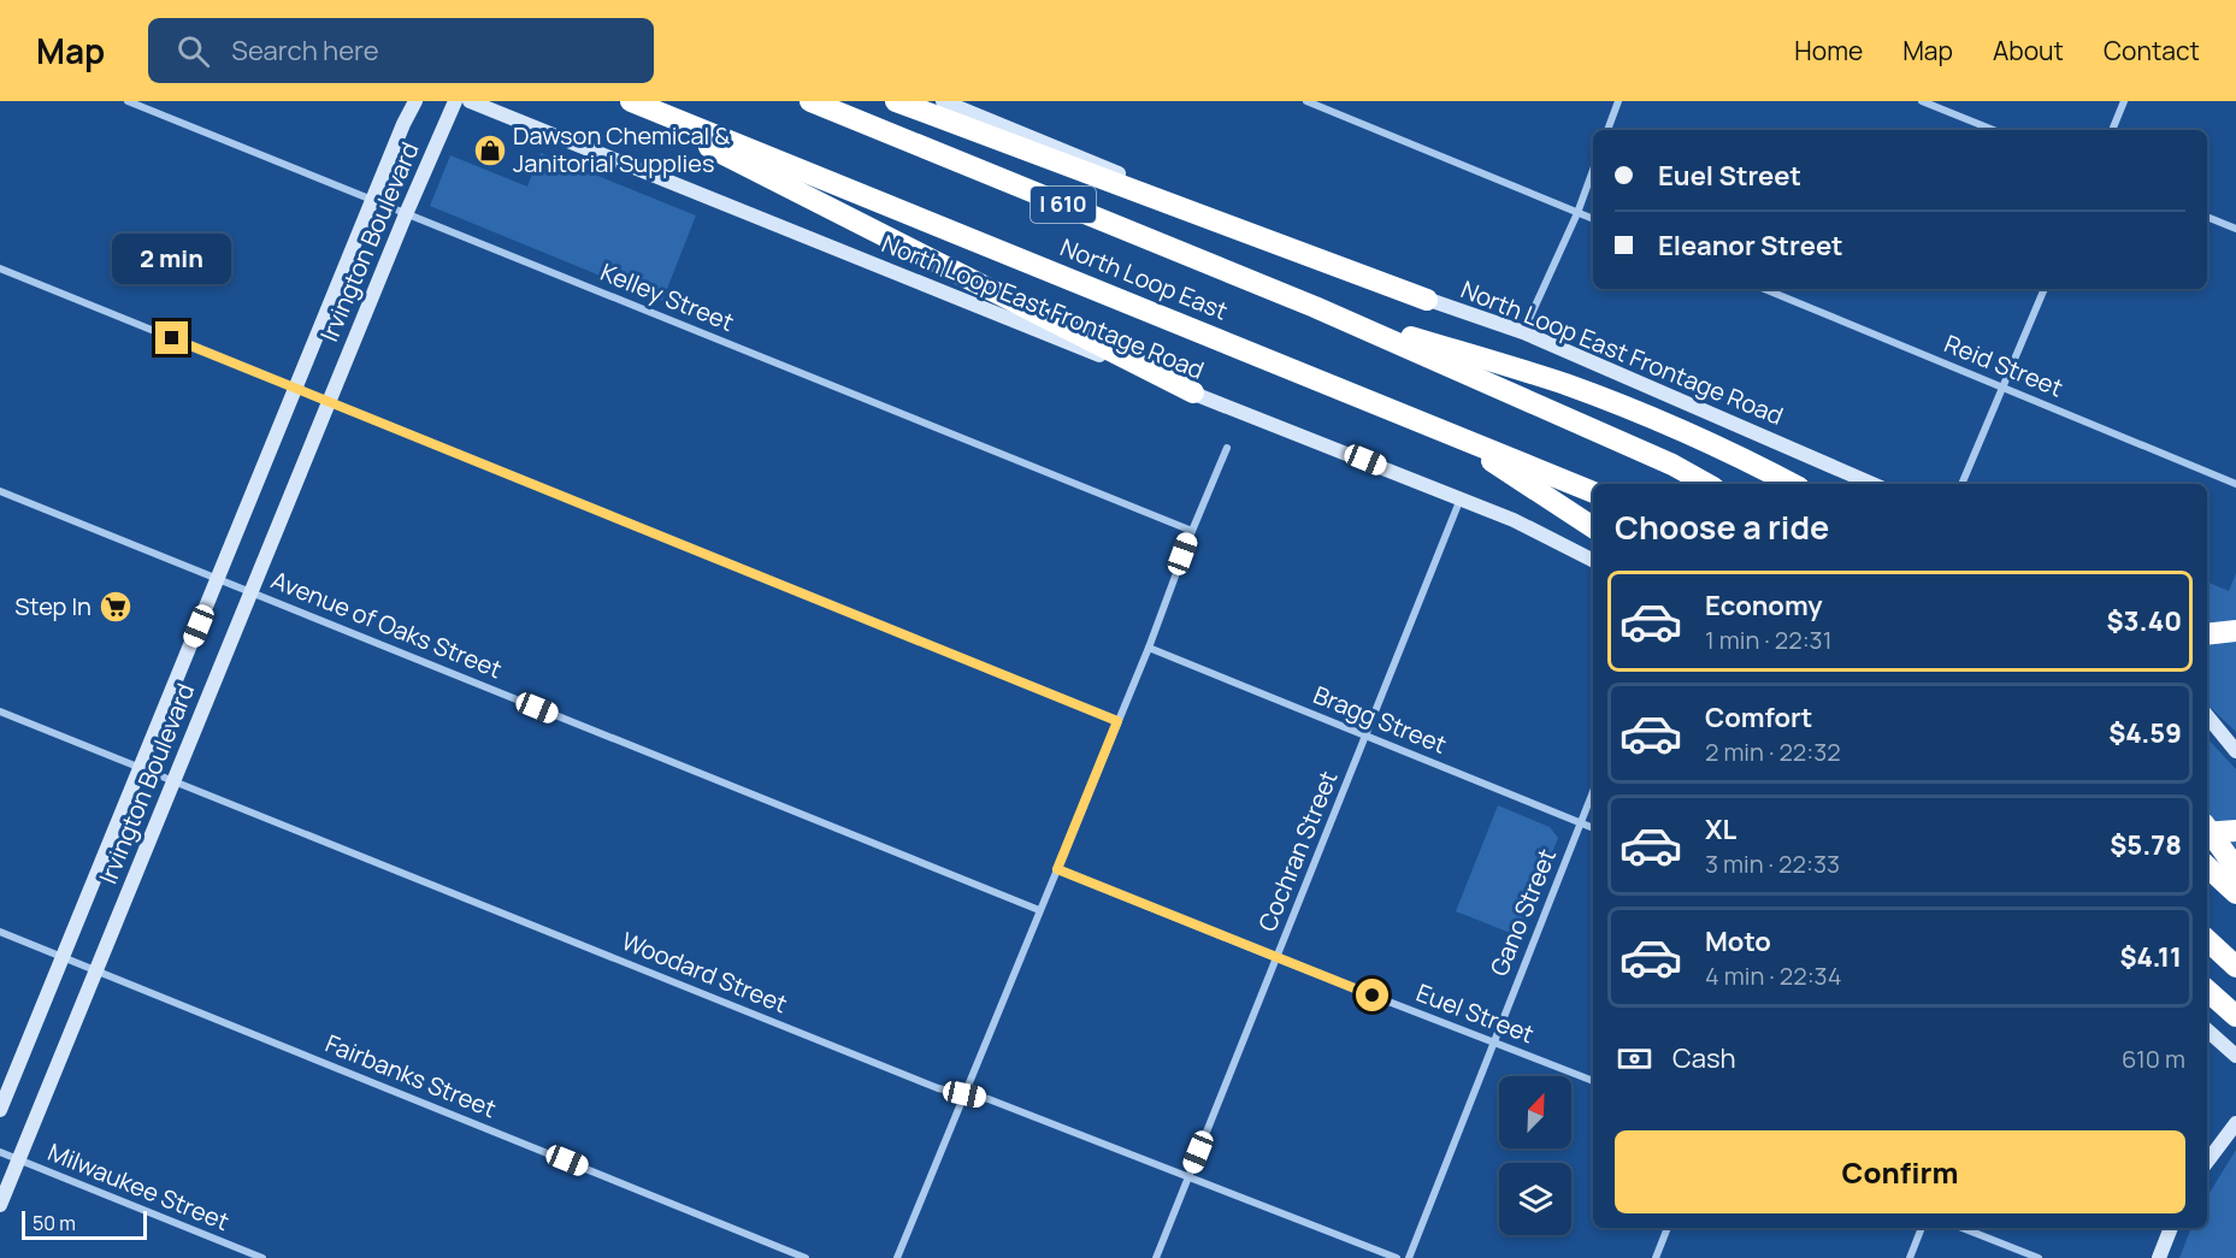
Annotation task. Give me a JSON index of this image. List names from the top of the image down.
{
  "streets": {
    "highway": ["I 610", "North Loop East"],
    "main road": ["Irvington Boulevard", "North Loop East Frontage Road"],
    "street": [
      "Kelley Street",
      "Reid Street",
      "Avenue of Oaks Street",
      "Bragg Street",
      "Cochran Street",
      "Gano Street",
      "Woodard Street",
      "Euel Street",
      "Fairbanks Street",
      "Milwaukee Street"
    ]
  },
  "crossings": [
    ["Irvington Boulevard", "Kelley Street"],
    ["Irvington Boulevard", "Avenue of Oaks Street"],
    ["Irvington Boulevard", "Woodard Street"],
    ["Irvington Boulevard", "Fairbanks Street"],
    ["Irvington Boulevard", "Milwaukee Street"],
    ["North Loop East Frontage Road", "Cochran Street"],
    ["Bragg Street", "Cochran Street"],
    ["Bragg Street", "Gano Street"],
    ["Cochran Street", "Woodard Street"],
    ["Cochran Street", "Euel Street"],
    ["Gano Street", "Euel Street"]
  ],
  "places": {
    "shop": ["Dawson Chemical & Janitorial Supplies"],
    "supermarket": ["Step In"]
  },
  "scale_bar": "50 m",
  "north": "top right",
  "page": {
    "header": "Map",
    "search": "Search here",
    "nav": [
      "Home",
      "Map",
      "About",
      "Contact"
    ],
    "banner": ["Euel Street", "Eleanor Street"],
    "bubble": "2 min",
    "heading": "Choose a ride",
    "list": [
      {
        "name": "Economy",
        "note": "1 min · 22:31",
        "value": "$3.40"
      },
      {
        "name": "Comfort",
        "note": "2 min · 22:32",
        "value": "$4.59"
      },
      {
        "name": "XL",
        "note": "3 min · 22:33",
        "value": "$5.78"
      },
      {
        "name": "Moto",
        "note": "4 min · 22:34",
        "value": "$4.11"
      }
    ],
    "pay": ["Cash", "610 m"],
    "buttons": "Confirm",
    "scale": "50 m"
  }
}
